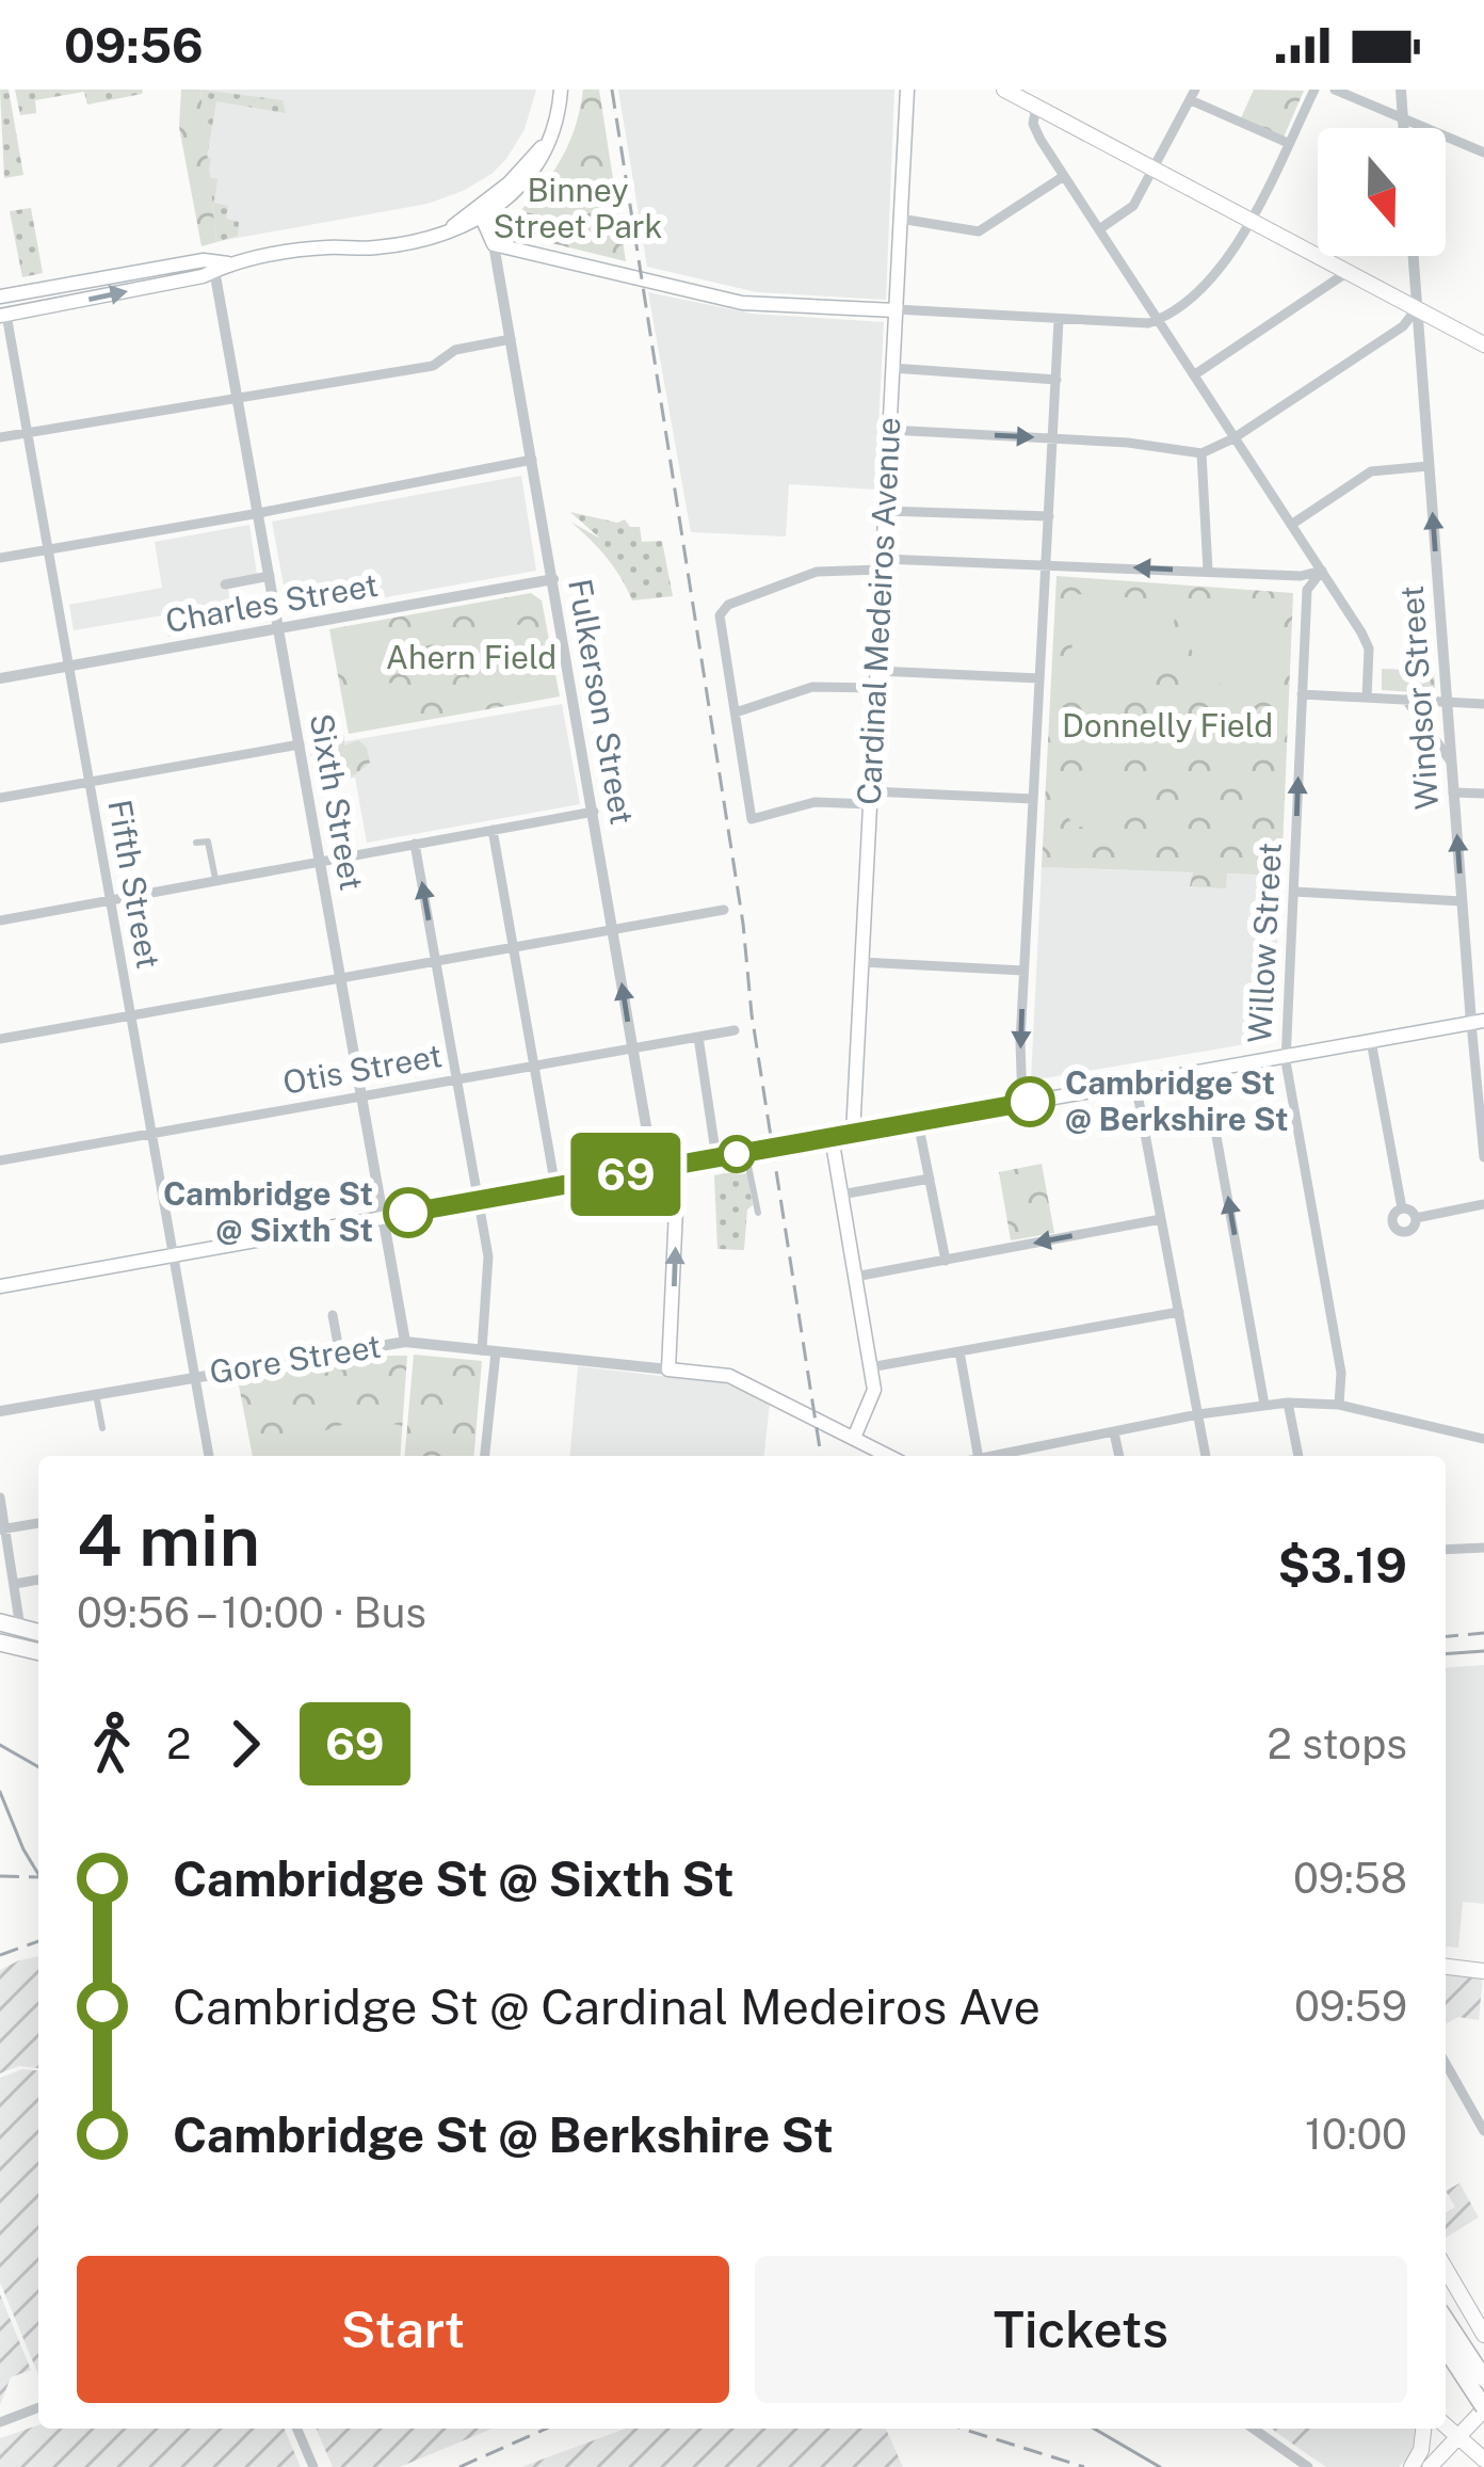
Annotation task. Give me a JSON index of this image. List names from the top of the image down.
{
  "streets": {
    "main road": ["Cardinal Medeiros Avenue", "Gore Street"],
    "street": [
      "Charles Street",
      "Windsor Street",
      "Fulkerson Street",
      "Sixth Street",
      "Fifth Street",
      "Willow Street",
      "Otis Street"
    ]
  },
  "crossings": [
    ["Charles Street", "Fulkerson Street"],
    ["Charles Street", "Sixth Street"],
    ["Charles Street", "Fifth Street"],
    ["Fulkerson Street", "Otis Street"],
    ["Sixth Street", "Otis Street"],
    ["Sixth Street", "Gore Street"],
    ["Fifth Street", "Otis Street"],
    ["Fifth Street", "Gore Street"]
  ],
  "parks": ["Binney Street Park", "Ahern Field", "Donnelly Field"],
  "places": ["Cambridge St @ Berkshire St", "Cambridge St @ Sixth St"],
  "lines": ["bus line 69"],
  "north": "bottom",
  "page": {
    "status": "09:56",
    "on_map": "69",
    "heading": ["4 min", "09:56 – 10:00 · Bus", "$3.19"],
    "legs": ["2", "69", "2 stops"],
    "list": [
      {
        "name": "Cambridge St @ Sixth St",
        "value": "09:58"
      },
      {
        "name": "Cambridge St @ Cardinal Medeiros Ave",
        "value": "09:59"
      },
      {
        "name": "Cambridge St @ Berkshire St",
        "value": "10:00"
      }
    ],
    "buttons": ["Start", "Tickets"]
  }
}
